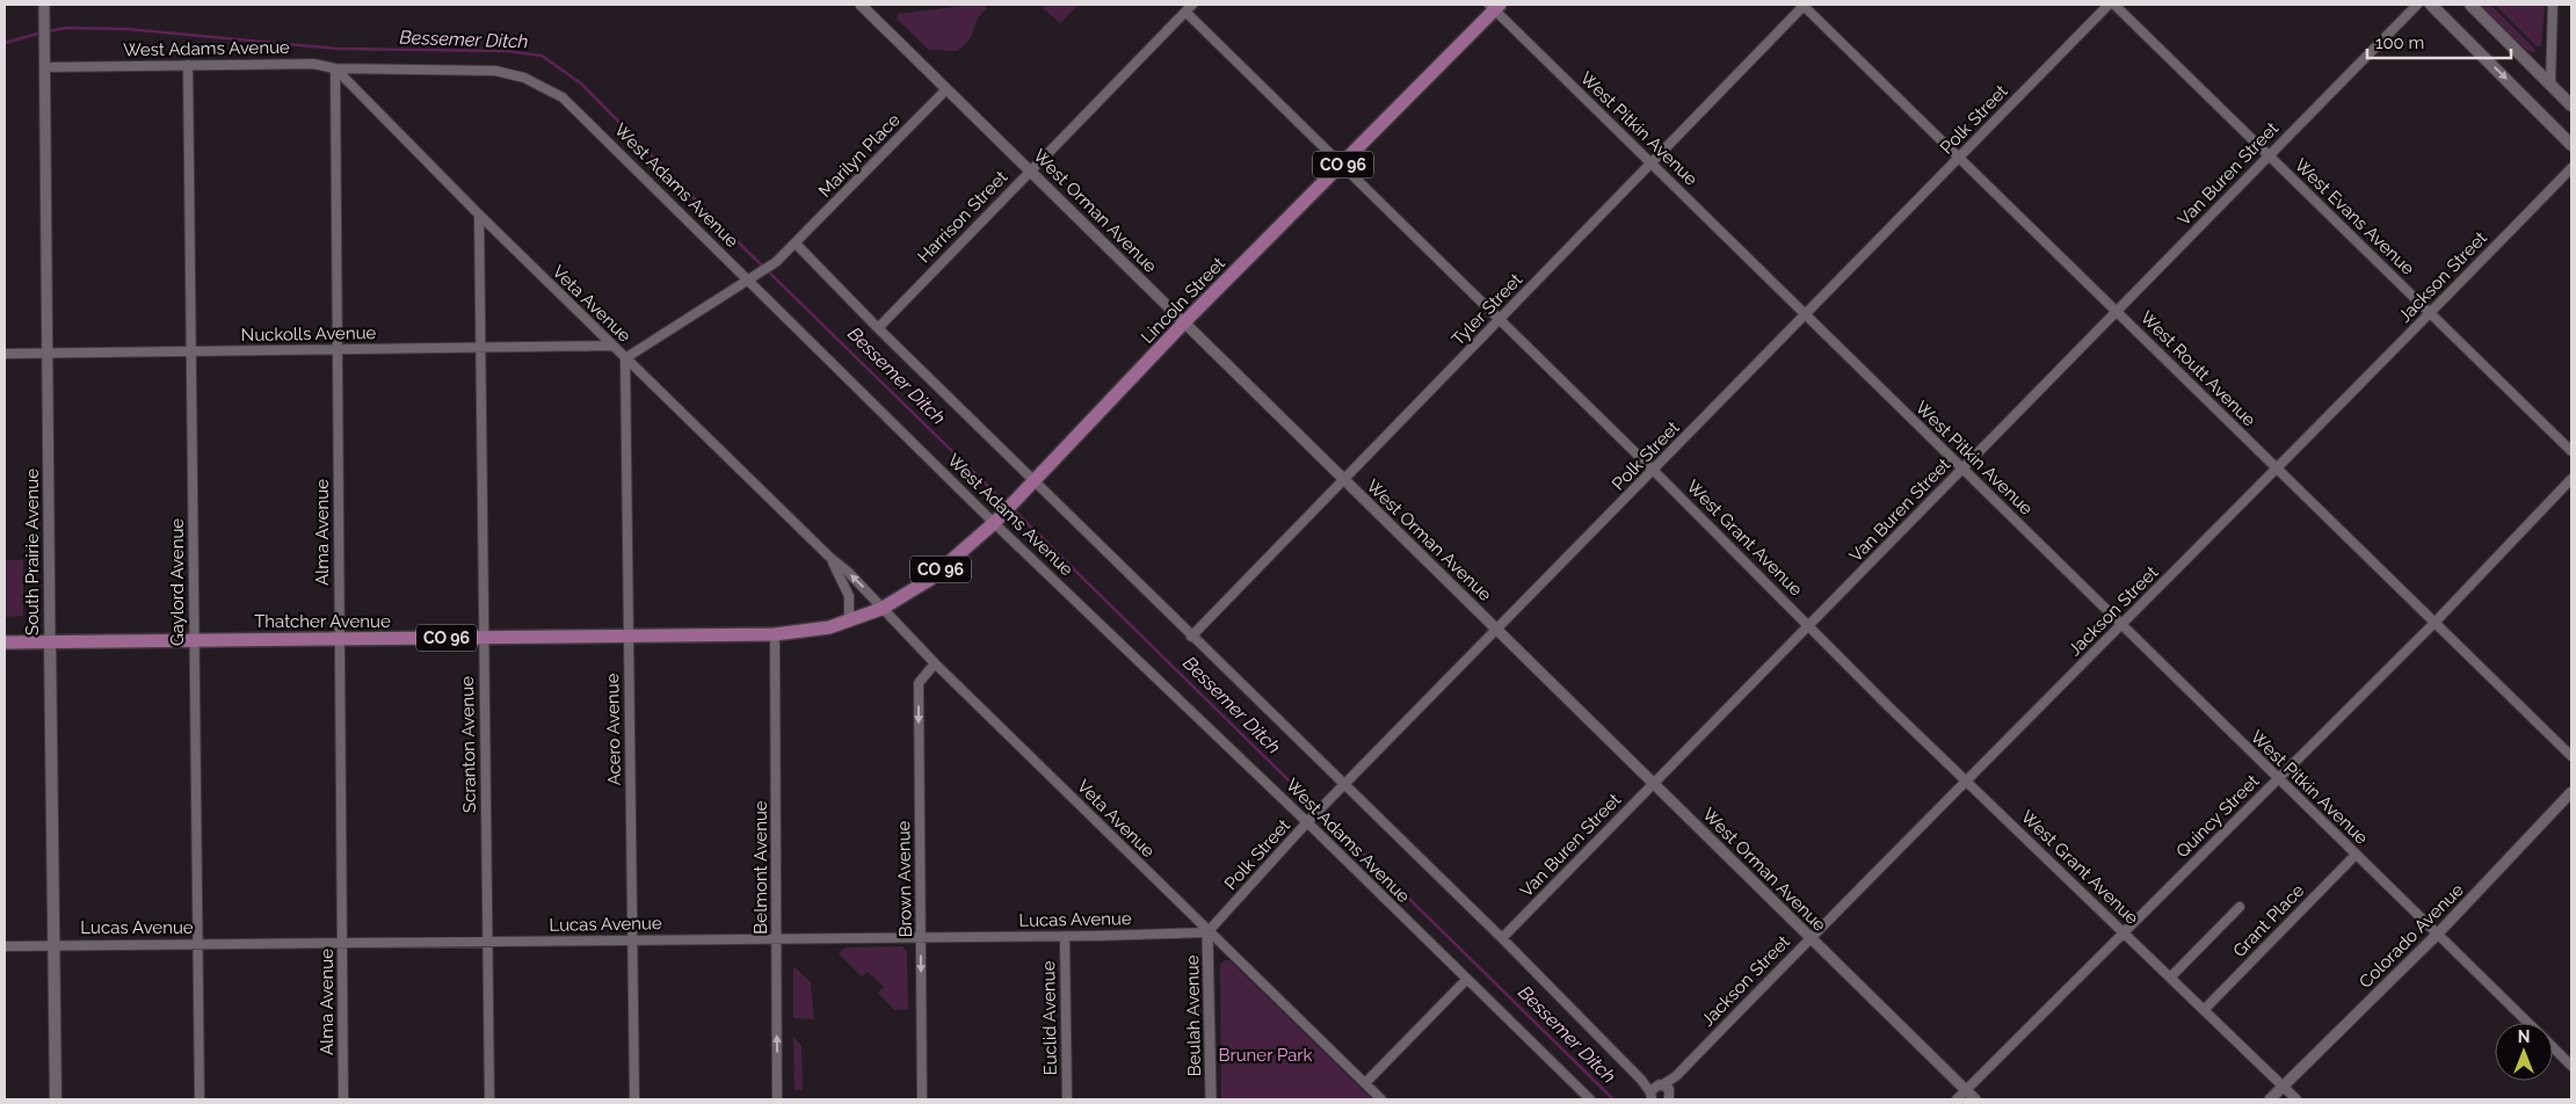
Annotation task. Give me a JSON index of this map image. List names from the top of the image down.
{
  "streets": {
    "main road": [
      "CO 96",
      "Lincoln Street",
      "South Prairie Avenue",
      "Thatcher Avenue"
    ],
    "street": [
      "West Adams Avenue",
      "Polk Street",
      "West Pitkin Avenue",
      "Marilyn Place",
      "Van Buren Street",
      "West Orman Avenue",
      "Harrison Street",
      "West Evans Avenue",
      "Jackson Street",
      "Veta Avenue",
      "Tyler Street",
      "Nuckolls Avenue",
      "West Routt Avenue",
      "Alma Avenue",
      "West Grant Avenue",
      "Gaylord Avenue",
      "Acero Avenue",
      "Scranton Avenue",
      "Quincy Street",
      "Belmont Avenue",
      "Brown Avenue",
      "Lucas Avenue",
      "Grant Place",
      "Colorado Avenue",
      "Beulah Avenue",
      "Euclid Avenue"
    ]
  },
  "crossings": [
    ["West Adams Avenue", "Polk Street"],
    ["West Adams Avenue", "Marilyn Place"],
    ["West Adams Avenue", "Van Buren Street"],
    ["West Adams Avenue", "Harrison Street"],
    ["West Adams Avenue", "Jackson Street"],
    ["West Adams Avenue", "Lincoln Street"],
    ["West Adams Avenue", "Veta Avenue"],
    ["West Adams Avenue", "Tyler Street"],
    ["West Adams Avenue", "Alma Avenue"],
    ["West Adams Avenue", "South Prairie Avenue"],
    ["West Adams Avenue", "Gaylord Avenue"],
    ["Polk Street", "West Pitkin Avenue"],
    ["Polk Street", "West Orman Avenue"],
    ["Polk Street", "Veta Avenue"],
    ["Polk Street", "West Routt Avenue"],
    ["Polk Street", "West Grant Avenue"],
    ["Polk Street", "Lucas Avenue"],
    ["Polk Street", "Beulah Avenue"],
    ["West Pitkin Avenue", "Van Buren Street"],
    ["West Pitkin Avenue", "Jackson Street"],
    ["West Pitkin Avenue", "Lincoln Street"],
    ["West Pitkin Avenue", "Tyler Street"],
    ["West Pitkin Avenue", "Quincy Street"],
    ["West Pitkin Avenue", "Grant Place"],
    ["West Pitkin Avenue", "Colorado Avenue"],
    ["Marilyn Place", "West Orman Avenue"],
    ["Van Buren Street", "West Orman Avenue"],
    ["Van Buren Street", "West Evans Avenue"],
    ["Van Buren Street", "West Routt Avenue"],
    ["Van Buren Street", "West Grant Avenue"],
    ["West Orman Avenue", "Harrison Street"],
    ["West Orman Avenue", "Jackson Street"],
    ["West Orman Avenue", "Lincoln Street"],
    ["West Orman Avenue", "Tyler Street"],
    ["West Orman Avenue", "Quincy Street"],
    ["Harrison Street", "West Grant Avenue"],
    ["West Evans Avenue", "Jackson Street"],
    ["Jackson Street", "West Routt Avenue"],
    ["Jackson Street", "West Grant Avenue"],
    ["Lincoln Street", "Veta Avenue"],
    ["Lincoln Street", "West Grant Avenue"],
    ["Lincoln Street", "Thatcher Avenue"],
    ["Veta Avenue", "Nuckolls Avenue"],
    ["Veta Avenue", "Alma Avenue"],
    ["Veta Avenue", "Thatcher Avenue"],
    ["Veta Avenue", "Acero Avenue"],
    ["Veta Avenue", "Scranton Avenue"],
    ["Veta Avenue", "Brown Avenue"],
    ["Veta Avenue", "Lucas Avenue"],
    ["Veta Avenue", "Beulah Avenue"],
    ["Tyler Street", "West Routt Avenue"],
    ["Tyler Street", "West Grant Avenue"],
    ["Nuckolls Avenue", "Alma Avenue"],
    ["Nuckolls Avenue", "South Prairie Avenue"],
    ["Nuckolls Avenue", "Gaylord Avenue"],
    ["Nuckolls Avenue", "Scranton Avenue"],
    ["West Routt Avenue", "Quincy Street"],
    ["Alma Avenue", "Thatcher Avenue"],
    ["Alma Avenue", "Lucas Avenue"],
    ["West Grant Avenue", "Quincy Street"],
    ["West Grant Avenue", "Grant Place"],
    ["West Grant Avenue", "Colorado Avenue"],
    ["South Prairie Avenue", "Thatcher Avenue"],
    ["South Prairie Avenue", "Lucas Avenue"],
    ["Gaylord Avenue", "Thatcher Avenue"],
    ["Gaylord Avenue", "Lucas Avenue"],
    ["Thatcher Avenue", "Acero Avenue"],
    ["Thatcher Avenue", "Scranton Avenue"],
    ["Thatcher Avenue", "Belmont Avenue"],
    ["Acero Avenue", "Lucas Avenue"],
    ["Scranton Avenue", "Lucas Avenue"],
    ["Belmont Avenue", "Lucas Avenue"],
    ["Brown Avenue", "Lucas Avenue"],
    ["Lucas Avenue", "Beulah Avenue"],
    ["Lucas Avenue", "Euclid Avenue"]
  ],
  "one_way": ["Brown Avenue"],
  "water": ["Bessemer Ditch"],
  "parks": ["Bruner Park"],
  "scale_bar": "100 m",
  "north": "top"
}
